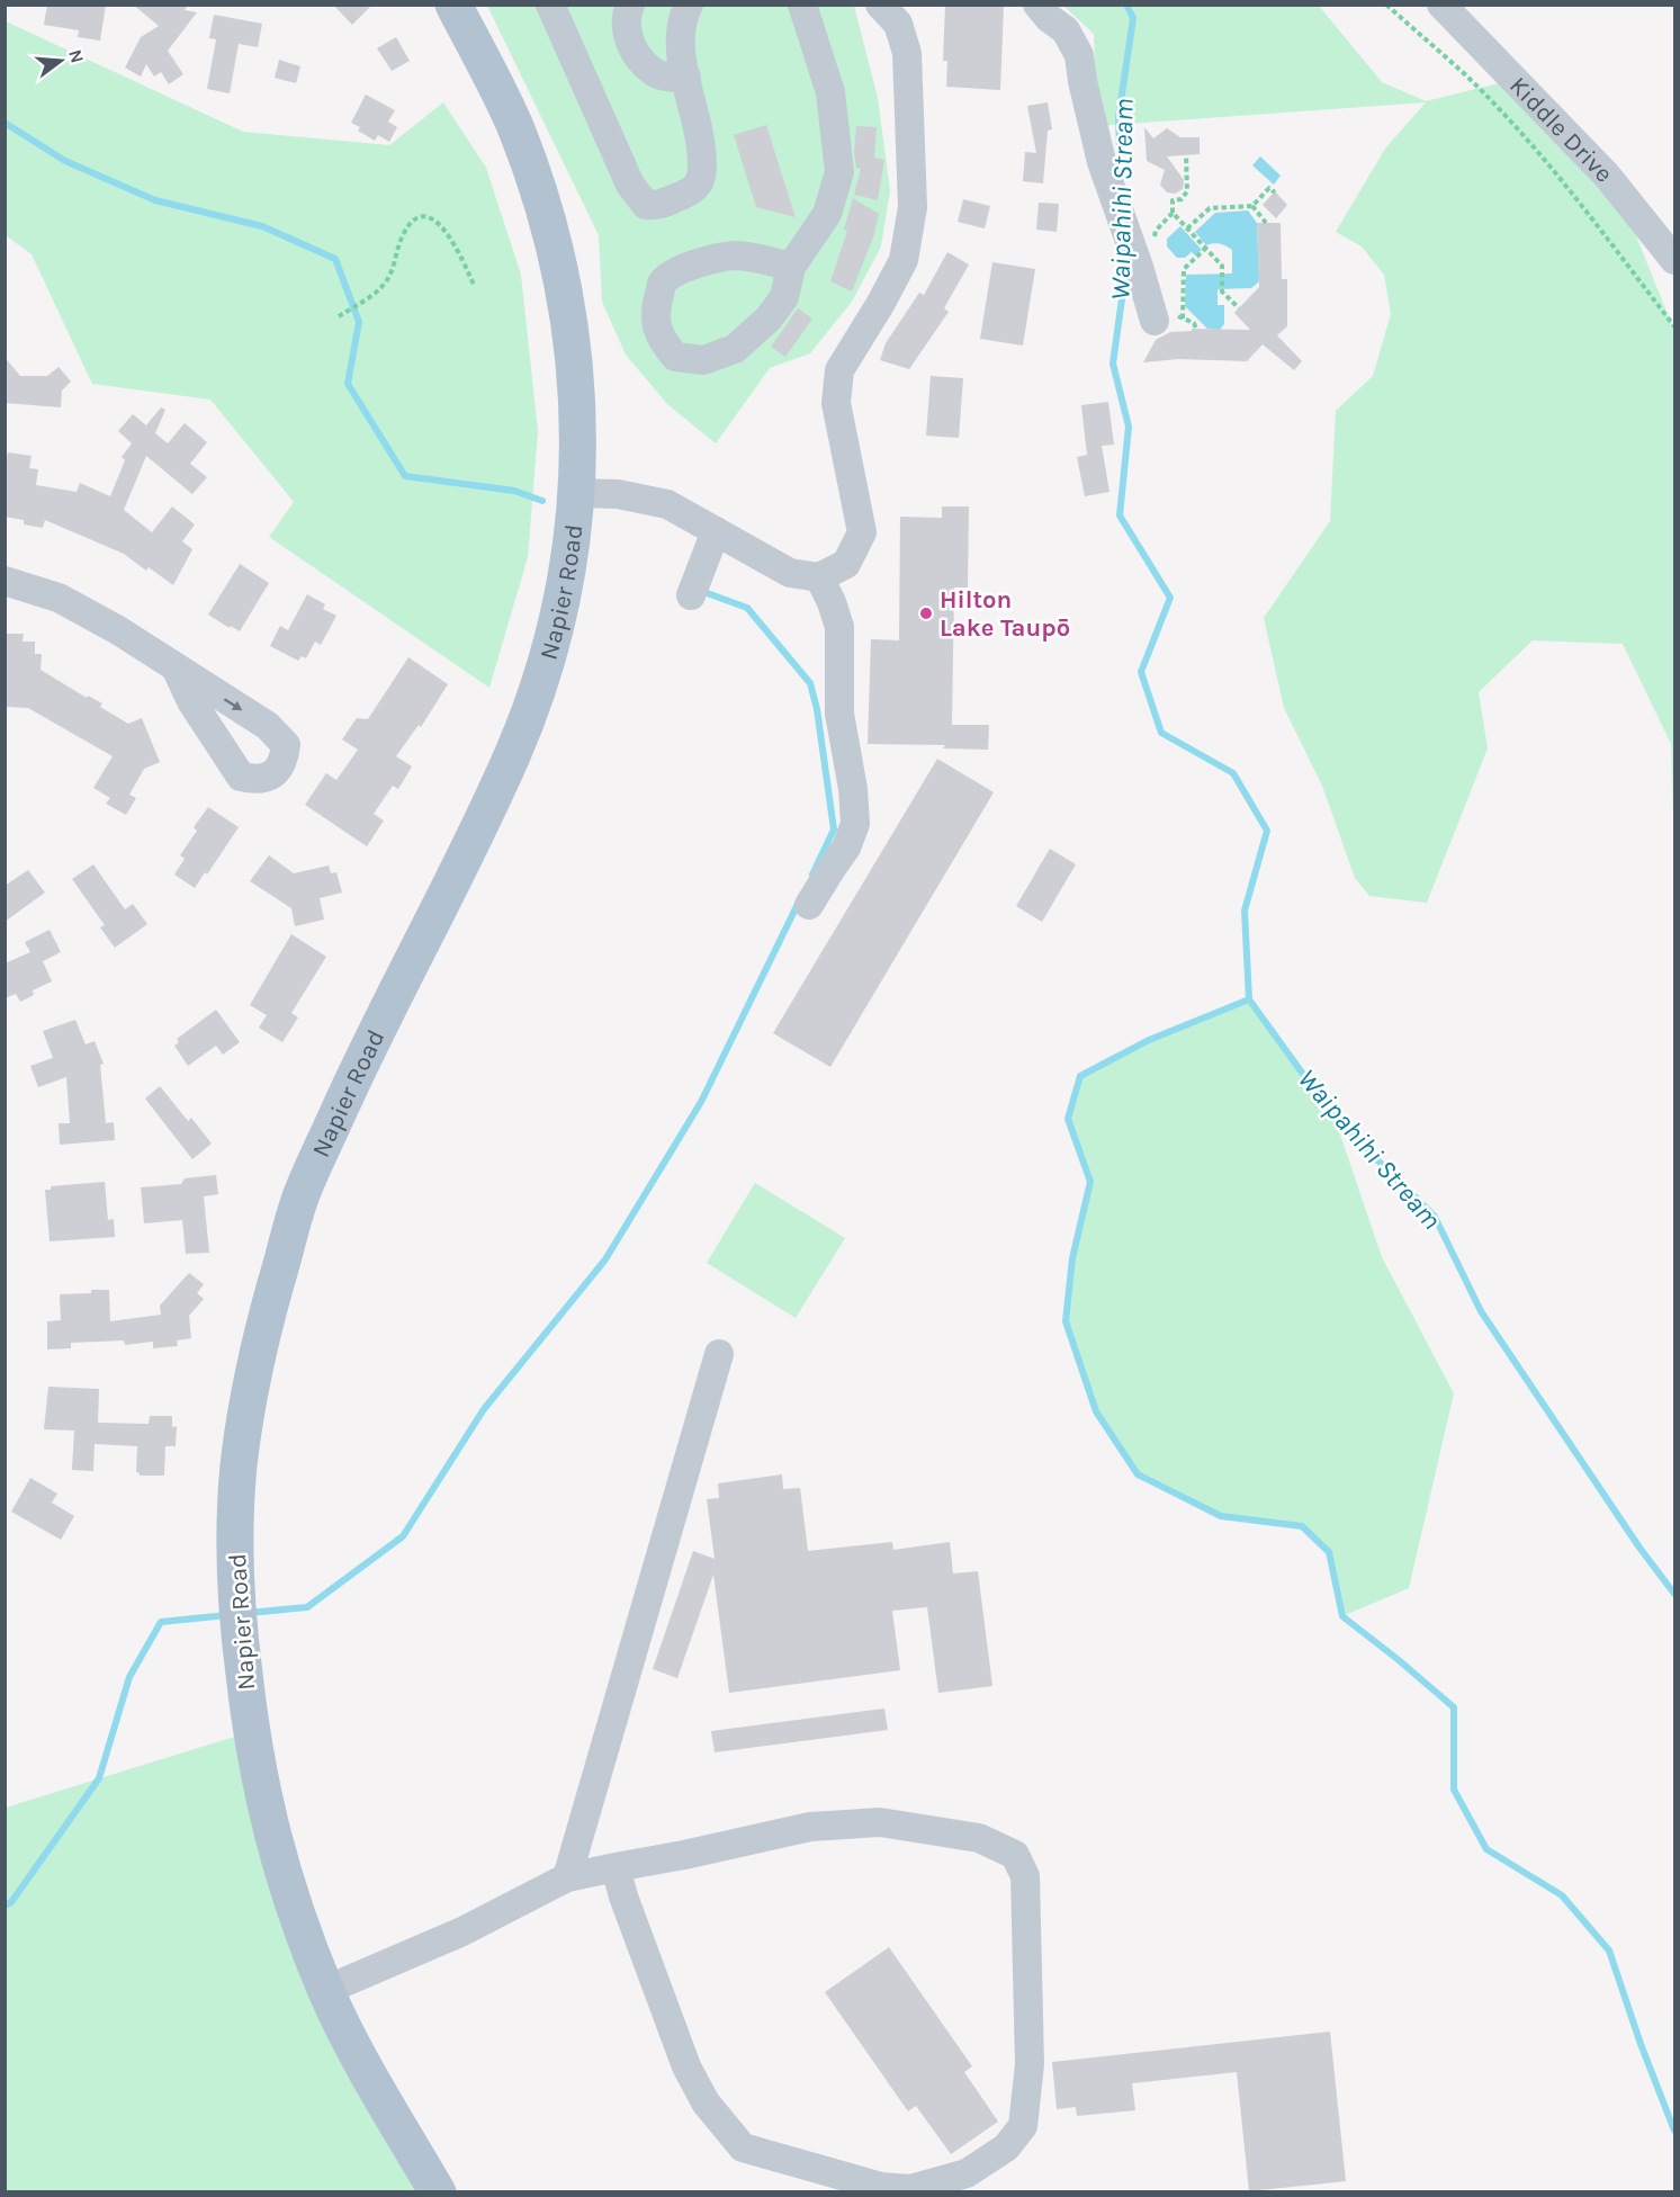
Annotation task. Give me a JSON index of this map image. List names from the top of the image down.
{
  "streets": {
    "main road": ["Napier Road"],
    "street": ["Kiddle Drive"]
  },
  "water": ["Waipahihi Stream"],
  "places": ["Hilton Lake Taupō"],
  "north": "right"
}
